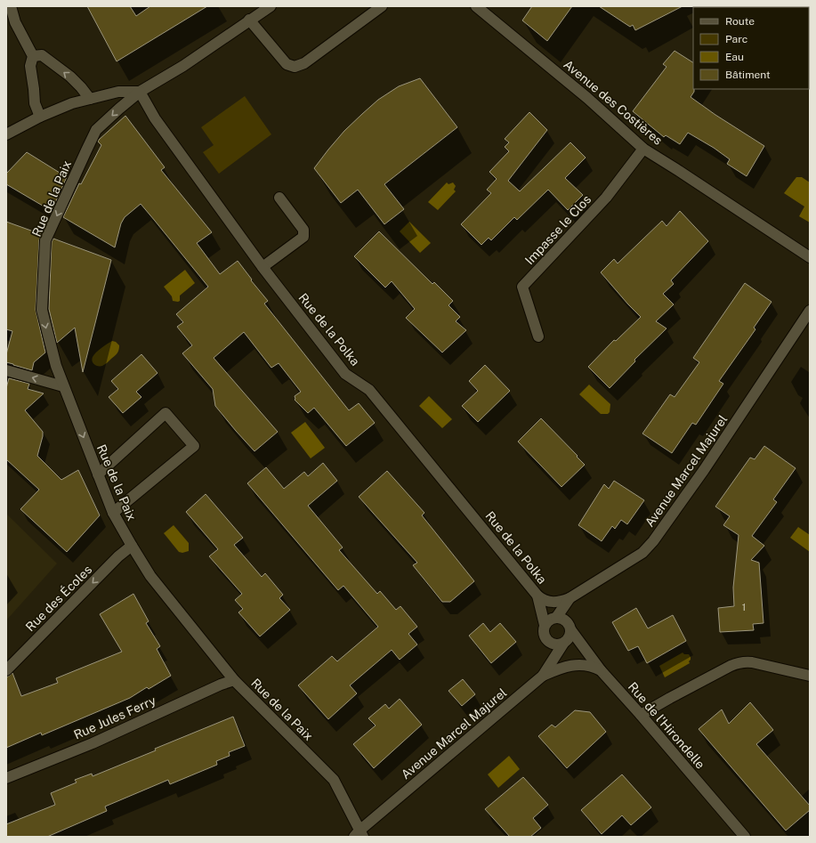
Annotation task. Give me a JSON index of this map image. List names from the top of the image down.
{
  "streets": {
    "street": [
      "Avenue des Costières",
      "Rue de la Paix",
      "Impasse le Clos",
      "Rue de la Polka",
      "Avenue Marcel Majurel",
      "Rue des Écoles",
      "Rue Jules Ferry",
      "Rue de l'Hirondelle"
    ]
  },
  "crossings": [
    ["Avenue des Costières", "Impasse le Clos"],
    ["Rue de la Paix", "Rue de la Polka"],
    ["Rue de la Paix", "Avenue Marcel Majurel"],
    ["Rue de la Paix", "Rue des Écoles"],
    ["Rue de la Paix", "Rue Jules Ferry"],
    ["Rue de la Polka", "Avenue Marcel Majurel"],
    ["Rue de la Polka", "Rue de l'Hirondelle"],
    ["Avenue Marcel Majurel", "Rue de l'Hirondelle"]
  ],
  "one_way": ["Rue de la Paix", "Rue des Écoles"],
  "house_numbers": ["1"],
  "legend": [
    "Route",
    "Parc",
    "Eau",
    "Bâtiment"
  ]
}
